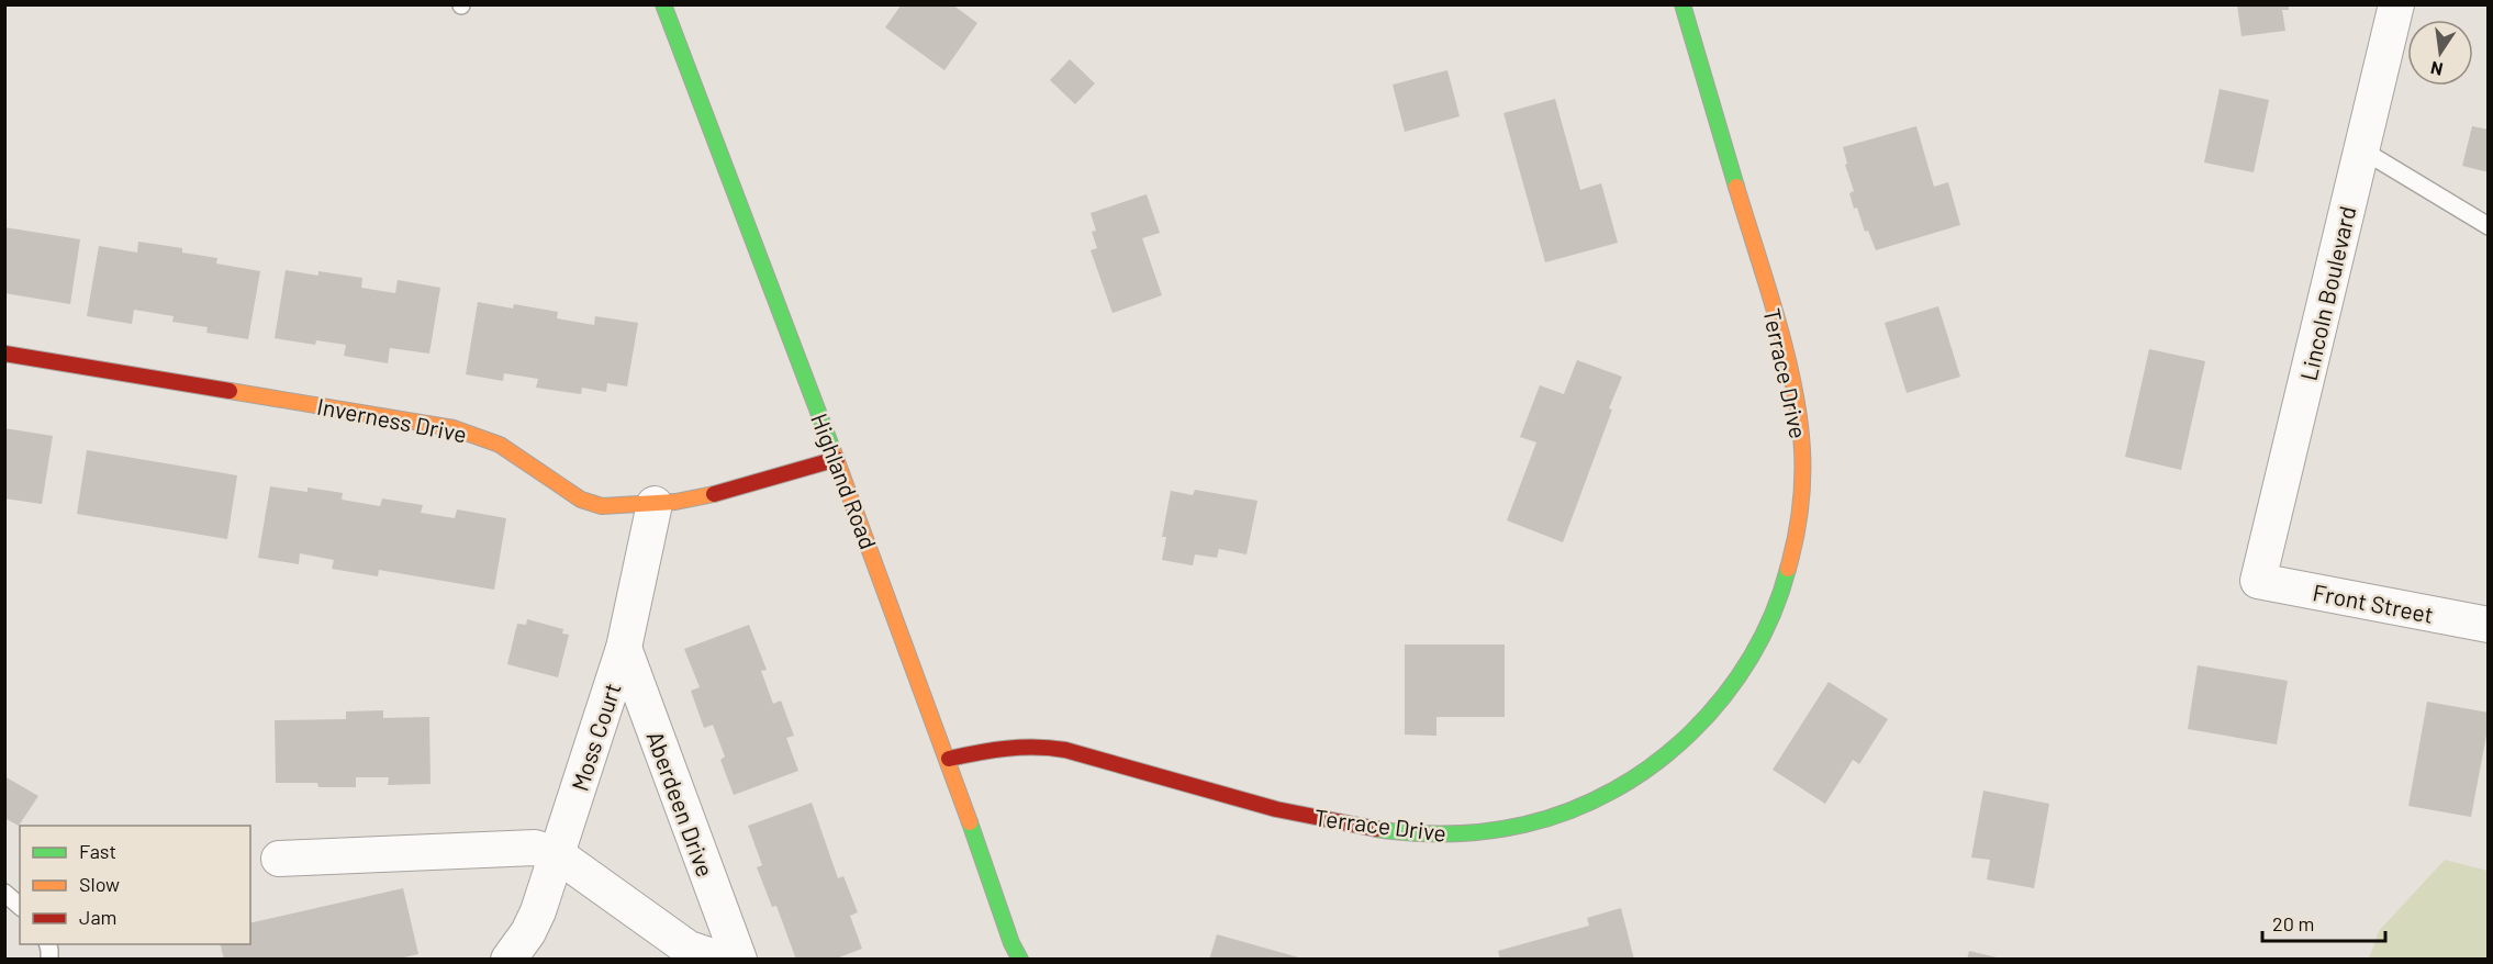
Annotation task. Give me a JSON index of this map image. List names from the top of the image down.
{
  "streets": {
    "street": [
      "Lincoln Boulevard",
      "Terrace Drive",
      "Inverness Drive",
      "Highland Road",
      "Front Street",
      "Moss Court",
      "Aberdeen Drive"
    ]
  },
  "crossings": [
    ["Lincoln Boulevard", "Front Street"],
    ["Terrace Drive", "Highland Road"],
    ["Inverness Drive", "Highland Road"],
    ["Inverness Drive", "Moss Court"],
    ["Moss Court", "Aberdeen Drive"]
  ],
  "legend": ["Fast", "Slow", "Jam"],
  "scale_bar": "20 m",
  "north": "bottom"
}
